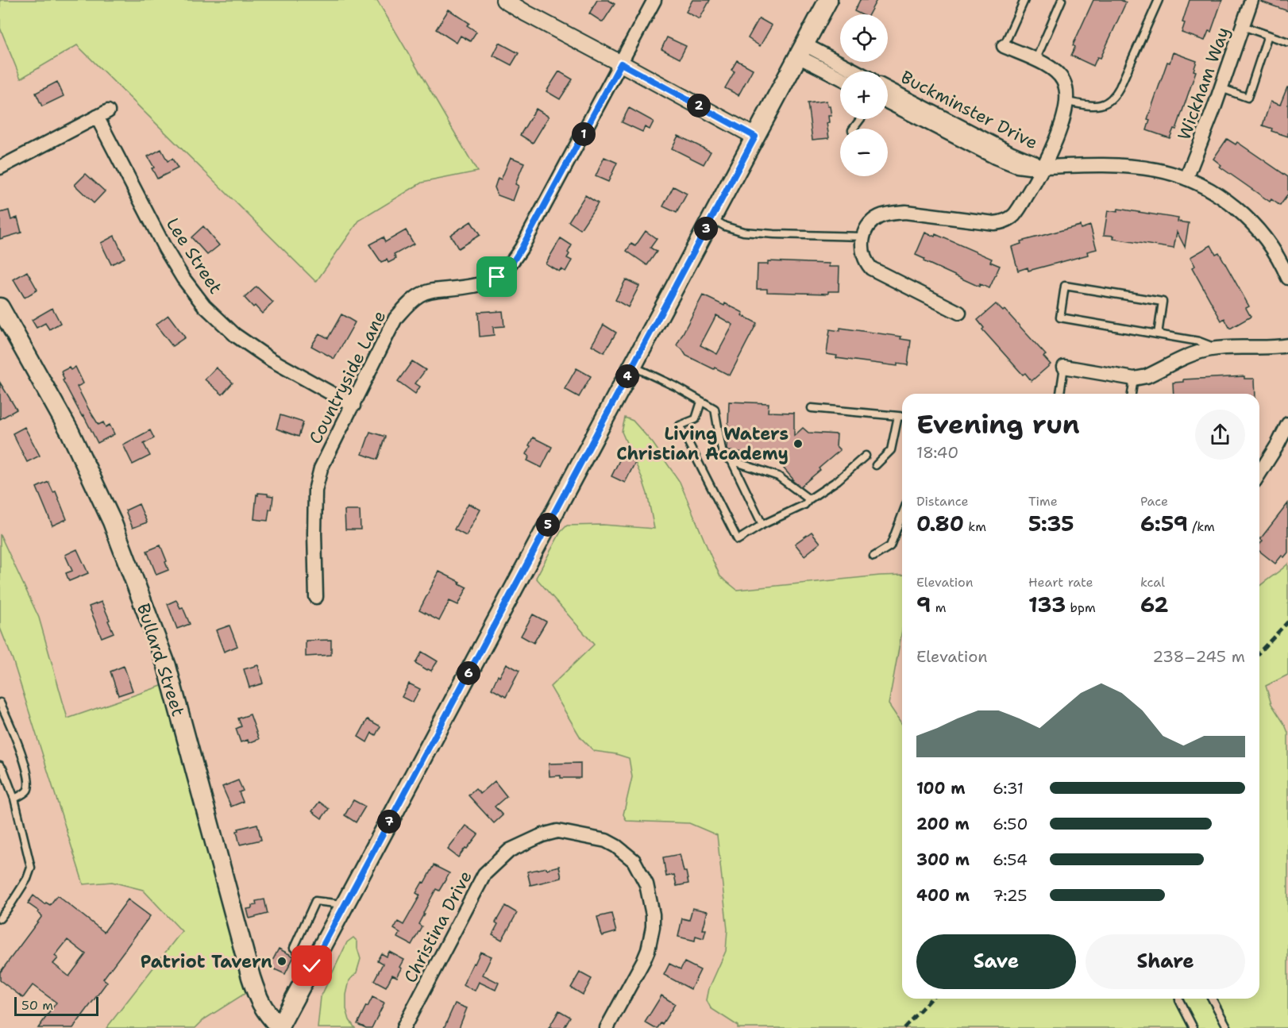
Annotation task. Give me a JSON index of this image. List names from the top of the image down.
{
  "streets": {
    "main road": ["Bullard Street"],
    "street": [
      "Wickham Way",
      "Buckminster Drive",
      "Lee Street",
      "Countryside Lane",
      "Christina Drive"
    ]
  },
  "crossings": [
    ["Wickham Way", "Buckminster Drive"],
    ["Lee Street", "Countryside Lane"]
  ],
  "places": ["Living Waters Christian Academy", "Patriot Tavern"],
  "scale_bar": "50 m",
  "page": {
    "map_buttons": ["+", "−"],
    "pins": [
      "2",
      "1",
      "3",
      "4",
      "5",
      "6",
      "7"
    ],
    "heading": ["Evening run", "18:40"],
    "stats": [
      ["Distance", "0.80 km"],
      ["Time", "5:35"],
      ["Pace", "6:59 /km"],
      ["Elevation", "9 m"],
      ["Heart rate", "133 bpm"],
      ["kcal", "62"]
    ],
    "chart": ["Elevation", "238–245 m"],
    "list": [
      {
        "name": "100 m",
        "note": "6:31"
      },
      {
        "name": "200 m",
        "note": "6:50"
      },
      {
        "name": "300 m",
        "note": "6:54"
      },
      {
        "name": "400 m",
        "note": "7:25"
      }
    ],
    "buttons": ["Save", "Share"],
    "scale": "50 m"
  }
}
